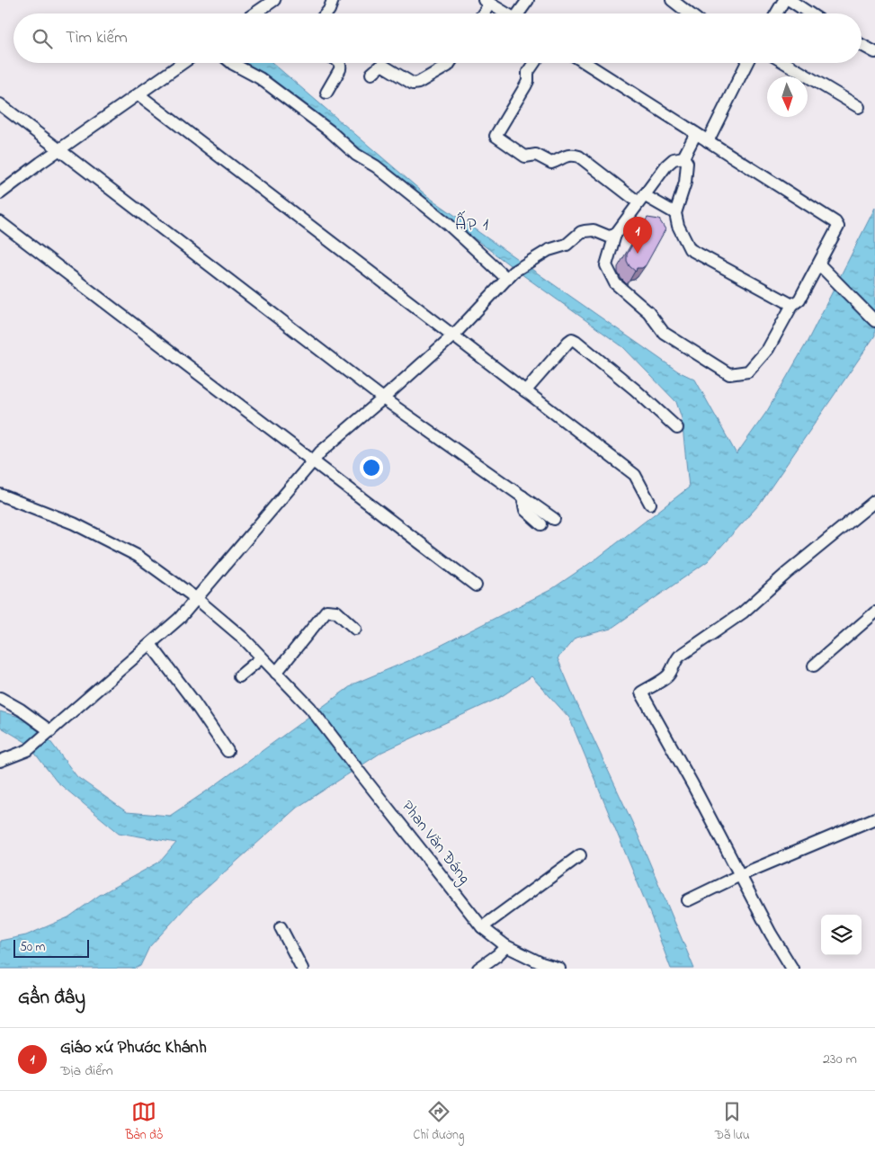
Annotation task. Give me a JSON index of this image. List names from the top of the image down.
{
  "streets": {
    "street": ["Phan Văn Đáng"]
  },
  "districts": ["ẤP 1"],
  "scale_bar": "50 m",
  "north": "bottom",
  "page": {
    "search": "Tìm kiếm",
    "pins": "1",
    "scale": "50 m",
    "heading": "Gần đây",
    "list": [
      {
        "mark": "1",
        "name": "Giáo xứ Phước Khánh",
        "note": "Địa điểm",
        "value": "230 m"
      }
    ],
    "nav": ["Bản đồ", "Chỉ đường", "Đã lưu"]
  }
}
